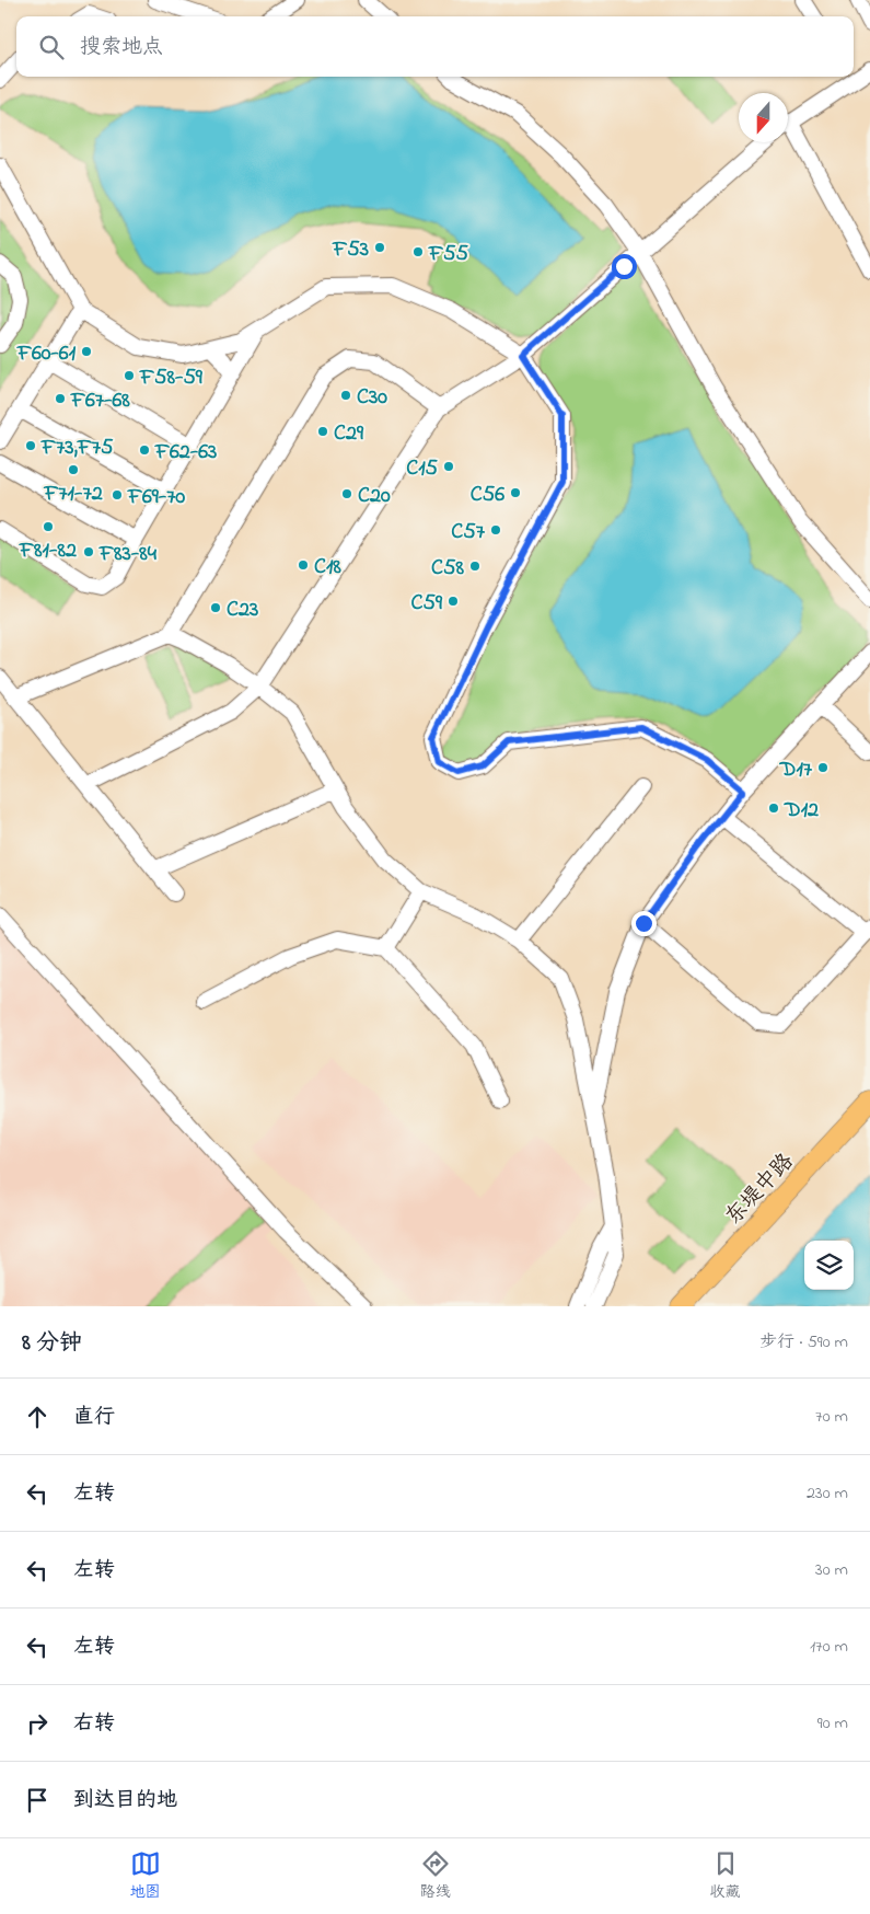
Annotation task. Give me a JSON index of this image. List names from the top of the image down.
{
  "streets": {
    "main road": ["东堤中路"]
  },
  "places": [
    "F53",
    "F55",
    "F60-61",
    "F58-59",
    "C30",
    "F67-68",
    "C29",
    "F73,F75",
    "F62-63",
    "C15",
    "F71-72",
    "C56",
    "C20",
    "F69-70",
    "F81-82",
    "C57",
    "F83-84",
    "C18",
    "C58",
    "C59",
    "C23",
    "D17",
    "D12"
  ],
  "north": "bottom",
  "page": {
    "search": "搜索地点",
    "heading": ["8 分钟", "步行 · 590 m"],
    "list": [
      ["直行", "70 m"],
      ["左转", "230 m"],
      ["左转", "30 m"],
      ["左转", "170 m"],
      ["右转", "90 m"],
      "到达目的地"
    ],
    "nav": ["地图", "路线", "收藏"]
  }
}
